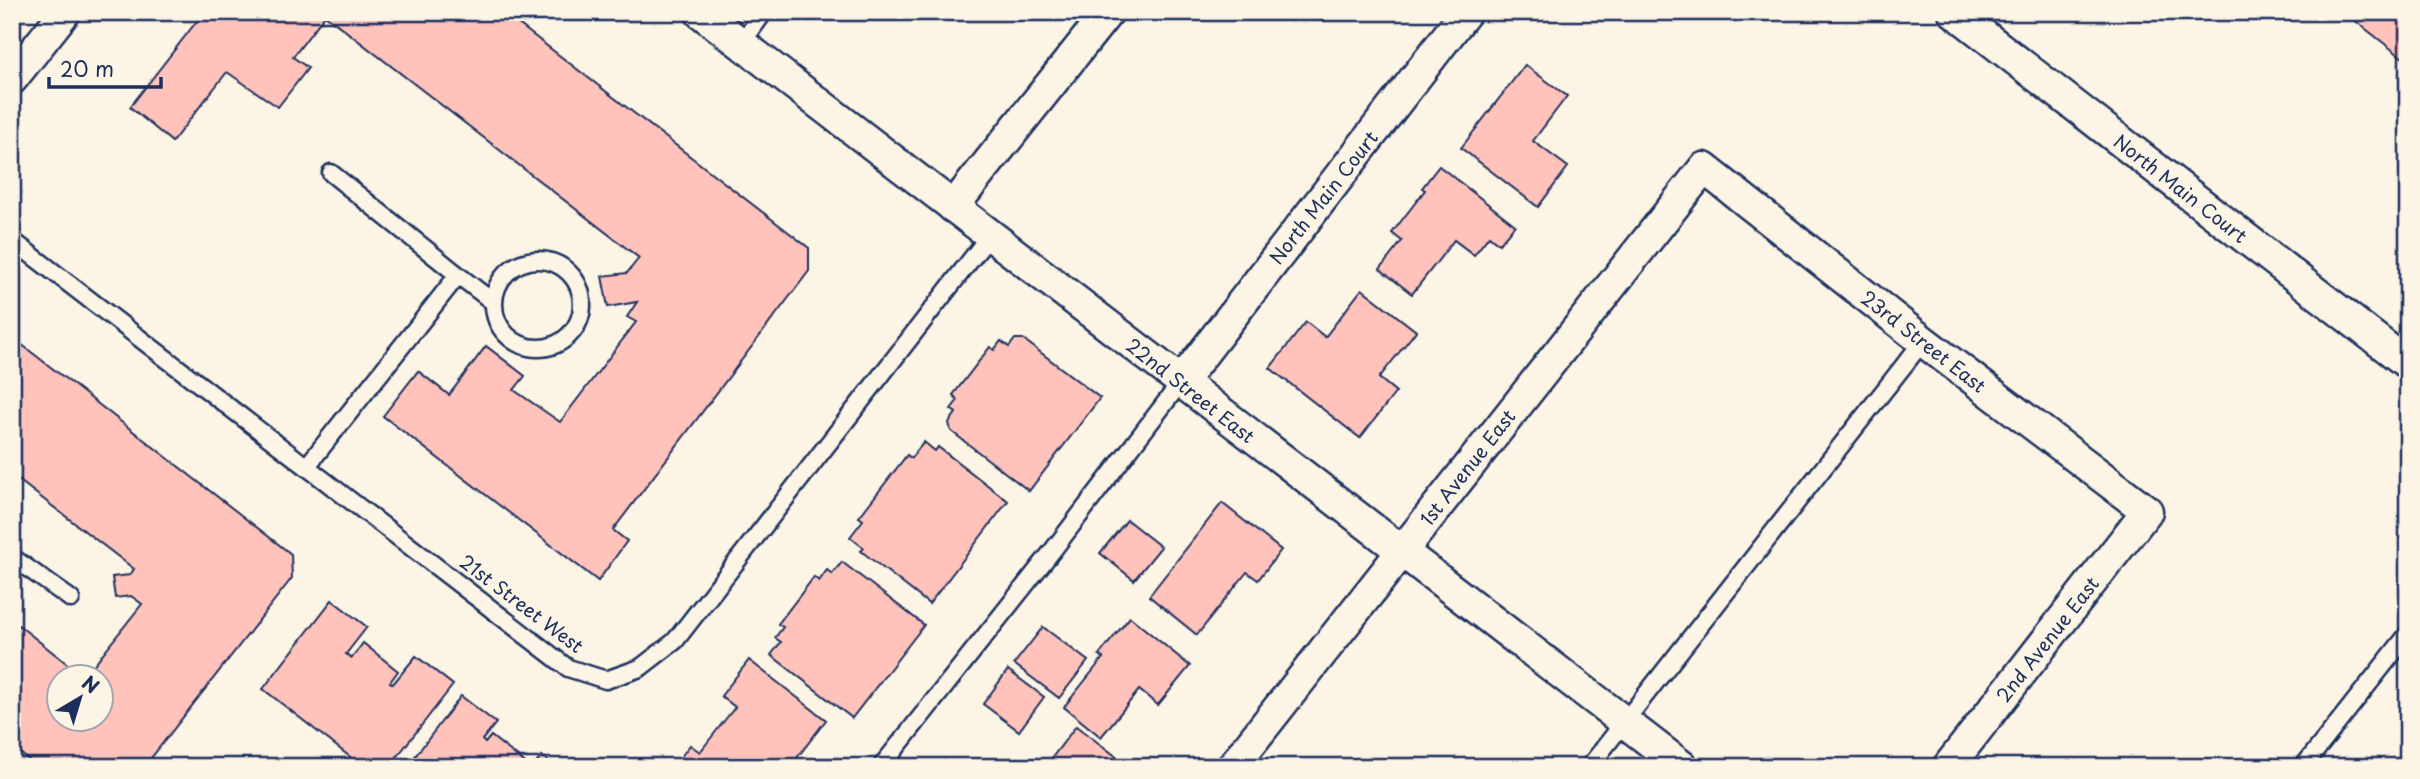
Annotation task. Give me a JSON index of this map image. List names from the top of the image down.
{
  "streets": {
    "street": [
      "North Main Court",
      "23rd Street East",
      "22nd Street East",
      "1st Avenue East",
      "2nd Avenue East"
    ],
    "lane": ["21st Street West"]
  },
  "crossings": [
    ["North Main Court", "22nd Street East"],
    ["23rd Street East", "1st Avenue East"],
    ["23rd Street East", "2nd Avenue East"],
    ["22nd Street East", "1st Avenue East"],
    ["22nd Street East", "21st Street West"]
  ],
  "scale_bar": "20 m",
  "north": "top right"
}
